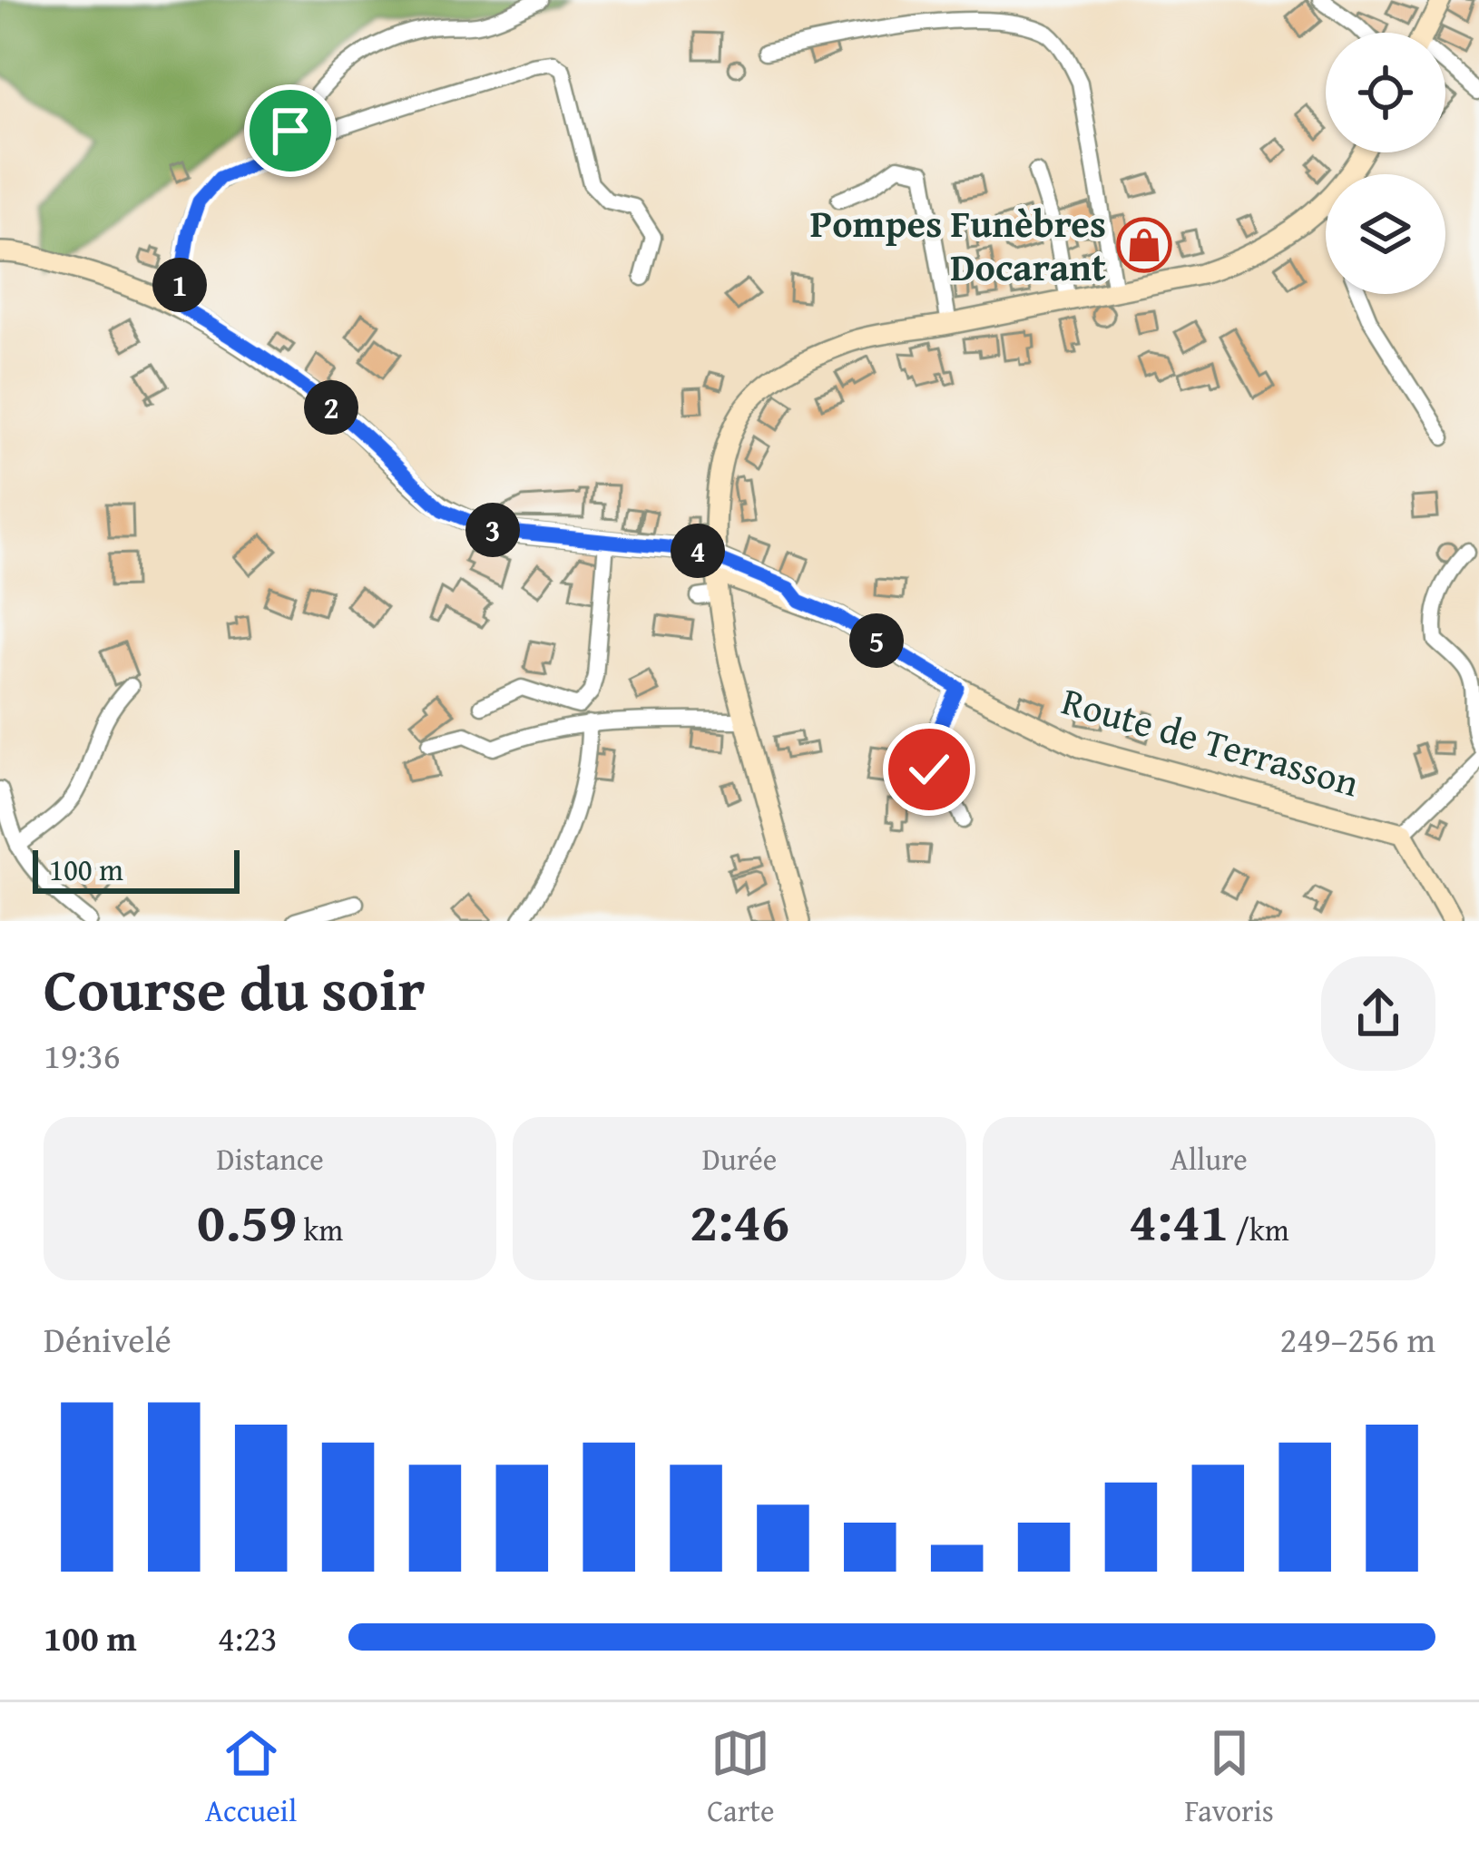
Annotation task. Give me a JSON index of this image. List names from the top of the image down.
{
  "streets": {
    "street": ["Route de Terrasson"]
  },
  "places": {
    "shop": ["Pompes Funèbres Docarant"]
  },
  "scale_bar": "100 m",
  "page": {
    "pins": [
      "1",
      "2",
      "3",
      "4",
      "5"
    ],
    "scale": "100 m",
    "heading": ["Course du soir", "19:36"],
    "stats": [
      ["Distance", "0.59 km"],
      ["Durée", "2:46"],
      ["Allure", "4:41 /km"]
    ],
    "chart": ["Dénivelé", "249–256 m"],
    "list": [
      {
        "name": "100 m",
        "note": "4:23"
      }
    ],
    "tabs": ["Accueil", "Carte", "Favoris"]
  }
}
